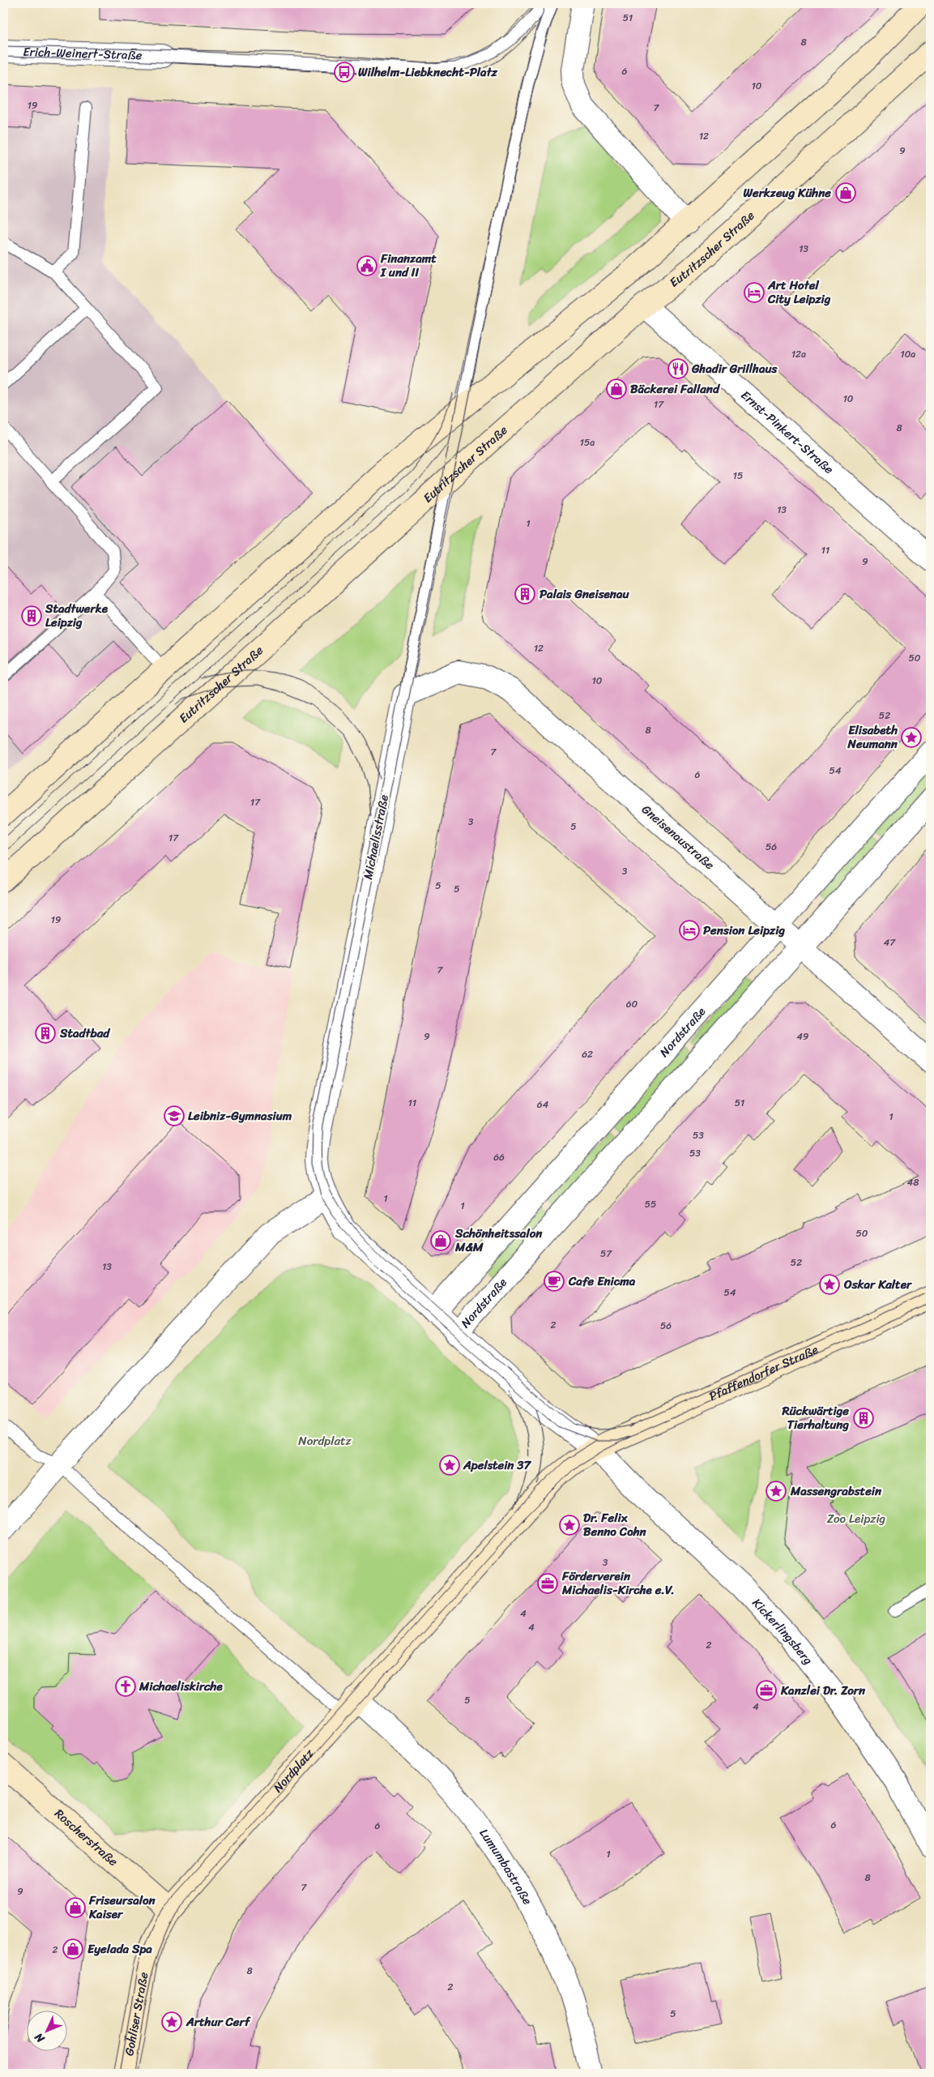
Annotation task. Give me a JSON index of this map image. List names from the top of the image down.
{
  "streets": {
    "main road": [
      "Eutritzscher Straße",
      "Pfaffendorfer Straße",
      "Nordplatz",
      "Roscherstraße",
      "Gohliser Straße"
    ],
    "street": [
      "Erich-Weinert-Straße",
      "Ernst-Pinkert-Straße",
      "Michaelisstraße",
      "Gneisenaustraße",
      "Nordstraße",
      "Kickerlingsberg",
      "Lumumbastraße"
    ]
  },
  "crossings": [
    ["Eutritzscher Straße", "Ernst-Pinkert-Straße"],
    ["Eutritzscher Straße", "Michaelisstraße"],
    ["Michaelisstraße", "Gneisenaustraße"],
    ["Gneisenaustraße", "Nordstraße"],
    ["Pfaffendorfer Straße", "Kickerlingsberg"],
    ["Pfaffendorfer Straße", "Nordplatz"],
    ["Kickerlingsberg", "Nordplatz"],
    ["Nordplatz", "Roscherstraße"],
    ["Nordplatz", "Lumumbastraße"],
    ["Nordplatz", "Gohliser Straße"],
    ["Roscherstraße", "Gohliser Straße"]
  ],
  "parks": ["Nordplatz", "Zoo Leipzig"],
  "places": {
    "bus stop": ["Wilhelm-Liebknecht-Platz"],
    "shop": [
      "Werkzeug Kühne",
      "Bäckerei Falland",
      "Schönheitssalon M&M",
      "Friseursalon Kaiser",
      "Eyelada Spa"
    ],
    "public building": ["Finanzamt I und II"],
    "hotel": ["Art Hotel City Leipzig", "Pension Leipzig"],
    "restaurant": ["Ghadir Grillhaus"],
    "building": [
      "Palais Gneisenau",
      "Stadtwerke Leipzig",
      "Stadtbad",
      "Rückwärtige Tierhaltung"
    ],
    "place": [
      "Elisabeth Neumann",
      "Oskar Kalter",
      "Apelstein 37",
      "Massengrabstein",
      "Dr. Felix Benno Cohn",
      "Arthur Cerf"
    ],
    "school or university": ["Leibniz-Gymnasium"],
    "cafe": ["Cafe Enicma"],
    "office": ["Förderverein Michaelis-Kirche e.V.", "Kanzlei Dr. Zorn"],
    "church": ["Michaeliskirche"]
  },
  "house_numbers": [
    "51",
    "8",
    "6",
    "10",
    "19",
    "7",
    "12",
    "9",
    "13",
    "12a",
    "10a",
    "10",
    "17",
    "8",
    "15a",
    "15",
    "13",
    "1",
    "11",
    "9",
    "12",
    "50",
    "10",
    "52",
    "8",
    "7",
    "54",
    "6",
    "17",
    "3",
    "5",
    "17",
    "56",
    "3",
    "5",
    "5",
    "19",
    "47",
    "7",
    "60",
    "9",
    "49",
    "62",
    "11",
    "51",
    "64",
    "1",
    "53",
    "53",
    "66",
    "48",
    "1",
    "55",
    "1",
    "50",
    "57",
    "52",
    "13",
    "54",
    "2",
    "56",
    "3",
    "4",
    "4",
    "2",
    "5",
    "4",
    "6",
    "6",
    "1",
    "8",
    "7",
    "9",
    "2",
    "8",
    "2",
    "5"
  ],
  "north": "bottom left"
}
